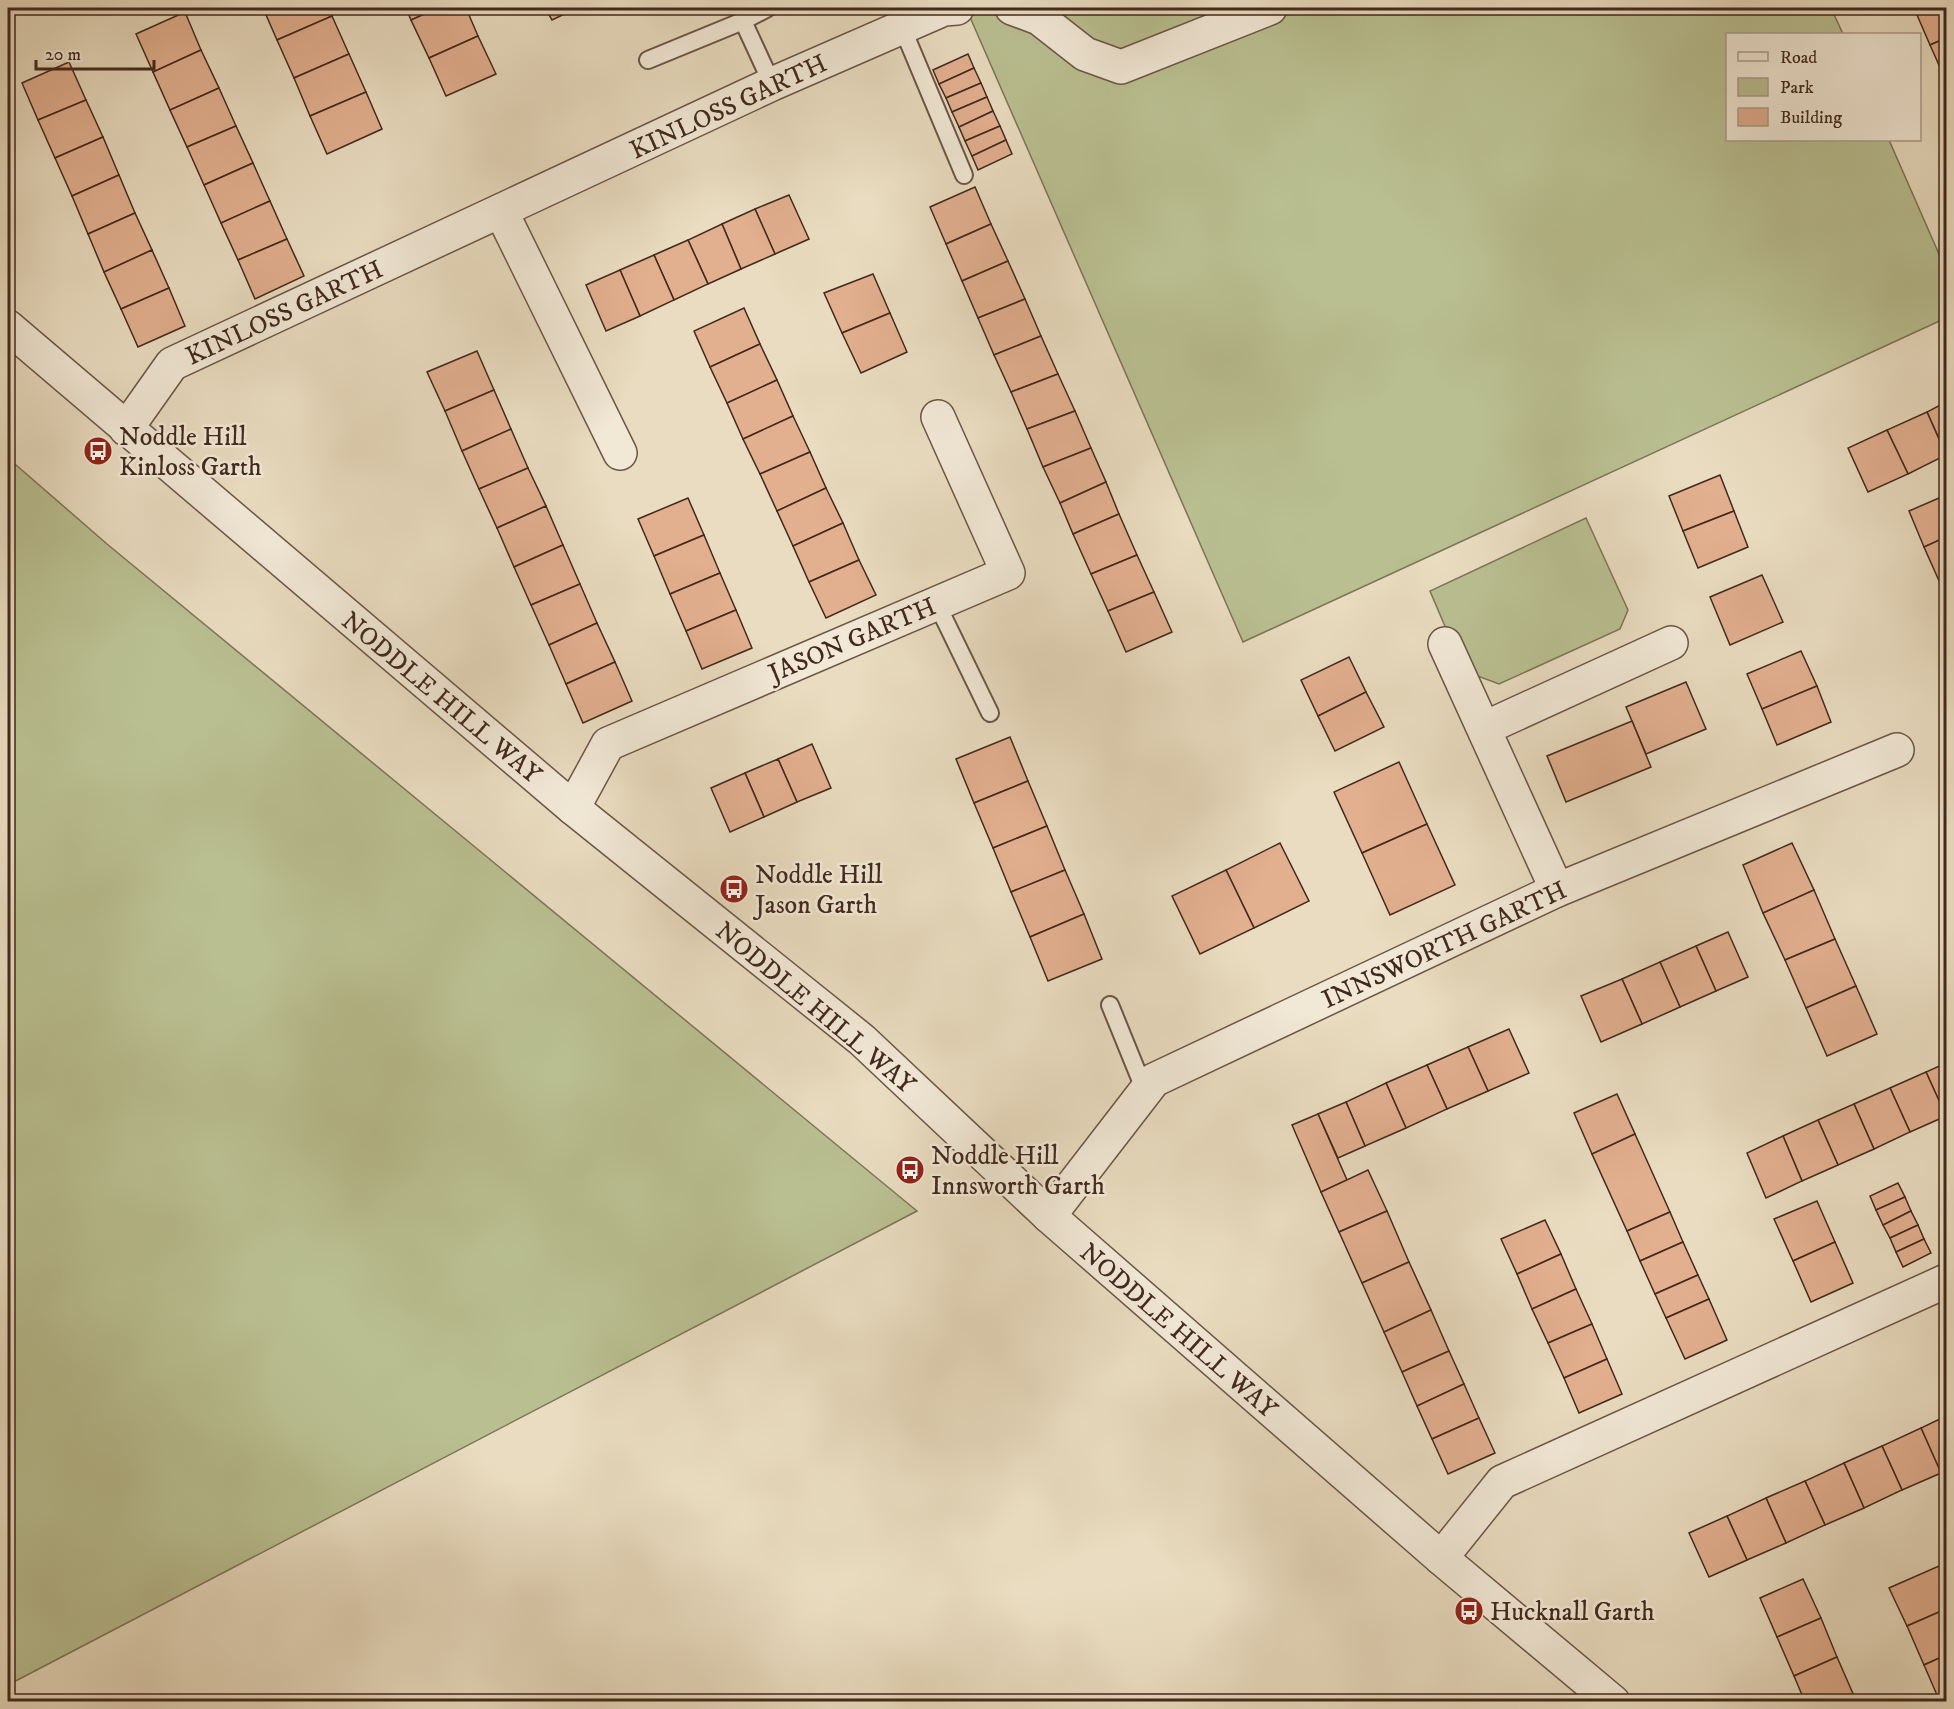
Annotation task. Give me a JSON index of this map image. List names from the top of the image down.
{
  "streets": {
    "street": [
      "KINLOSS GARTH",
      "JASON GARTH",
      "NODDLE HILL WAY",
      "INNSWORTH GARTH"
    ]
  },
  "crossings": [
    ["KINLOSS GARTH", "NODDLE HILL WAY"],
    ["JASON GARTH", "NODDLE HILL WAY"],
    ["NODDLE HILL WAY", "INNSWORTH GARTH"]
  ],
  "places": {
    "bus stop": [
      "Noddle Hill Kinloss Garth",
      "Noddle Hill Jason Garth",
      "Noddle Hill Innsworth Garth",
      "Hucknall Garth"
    ]
  },
  "legend": ["Road", "Park", "Building"],
  "scale_bar": "20 m"
}
